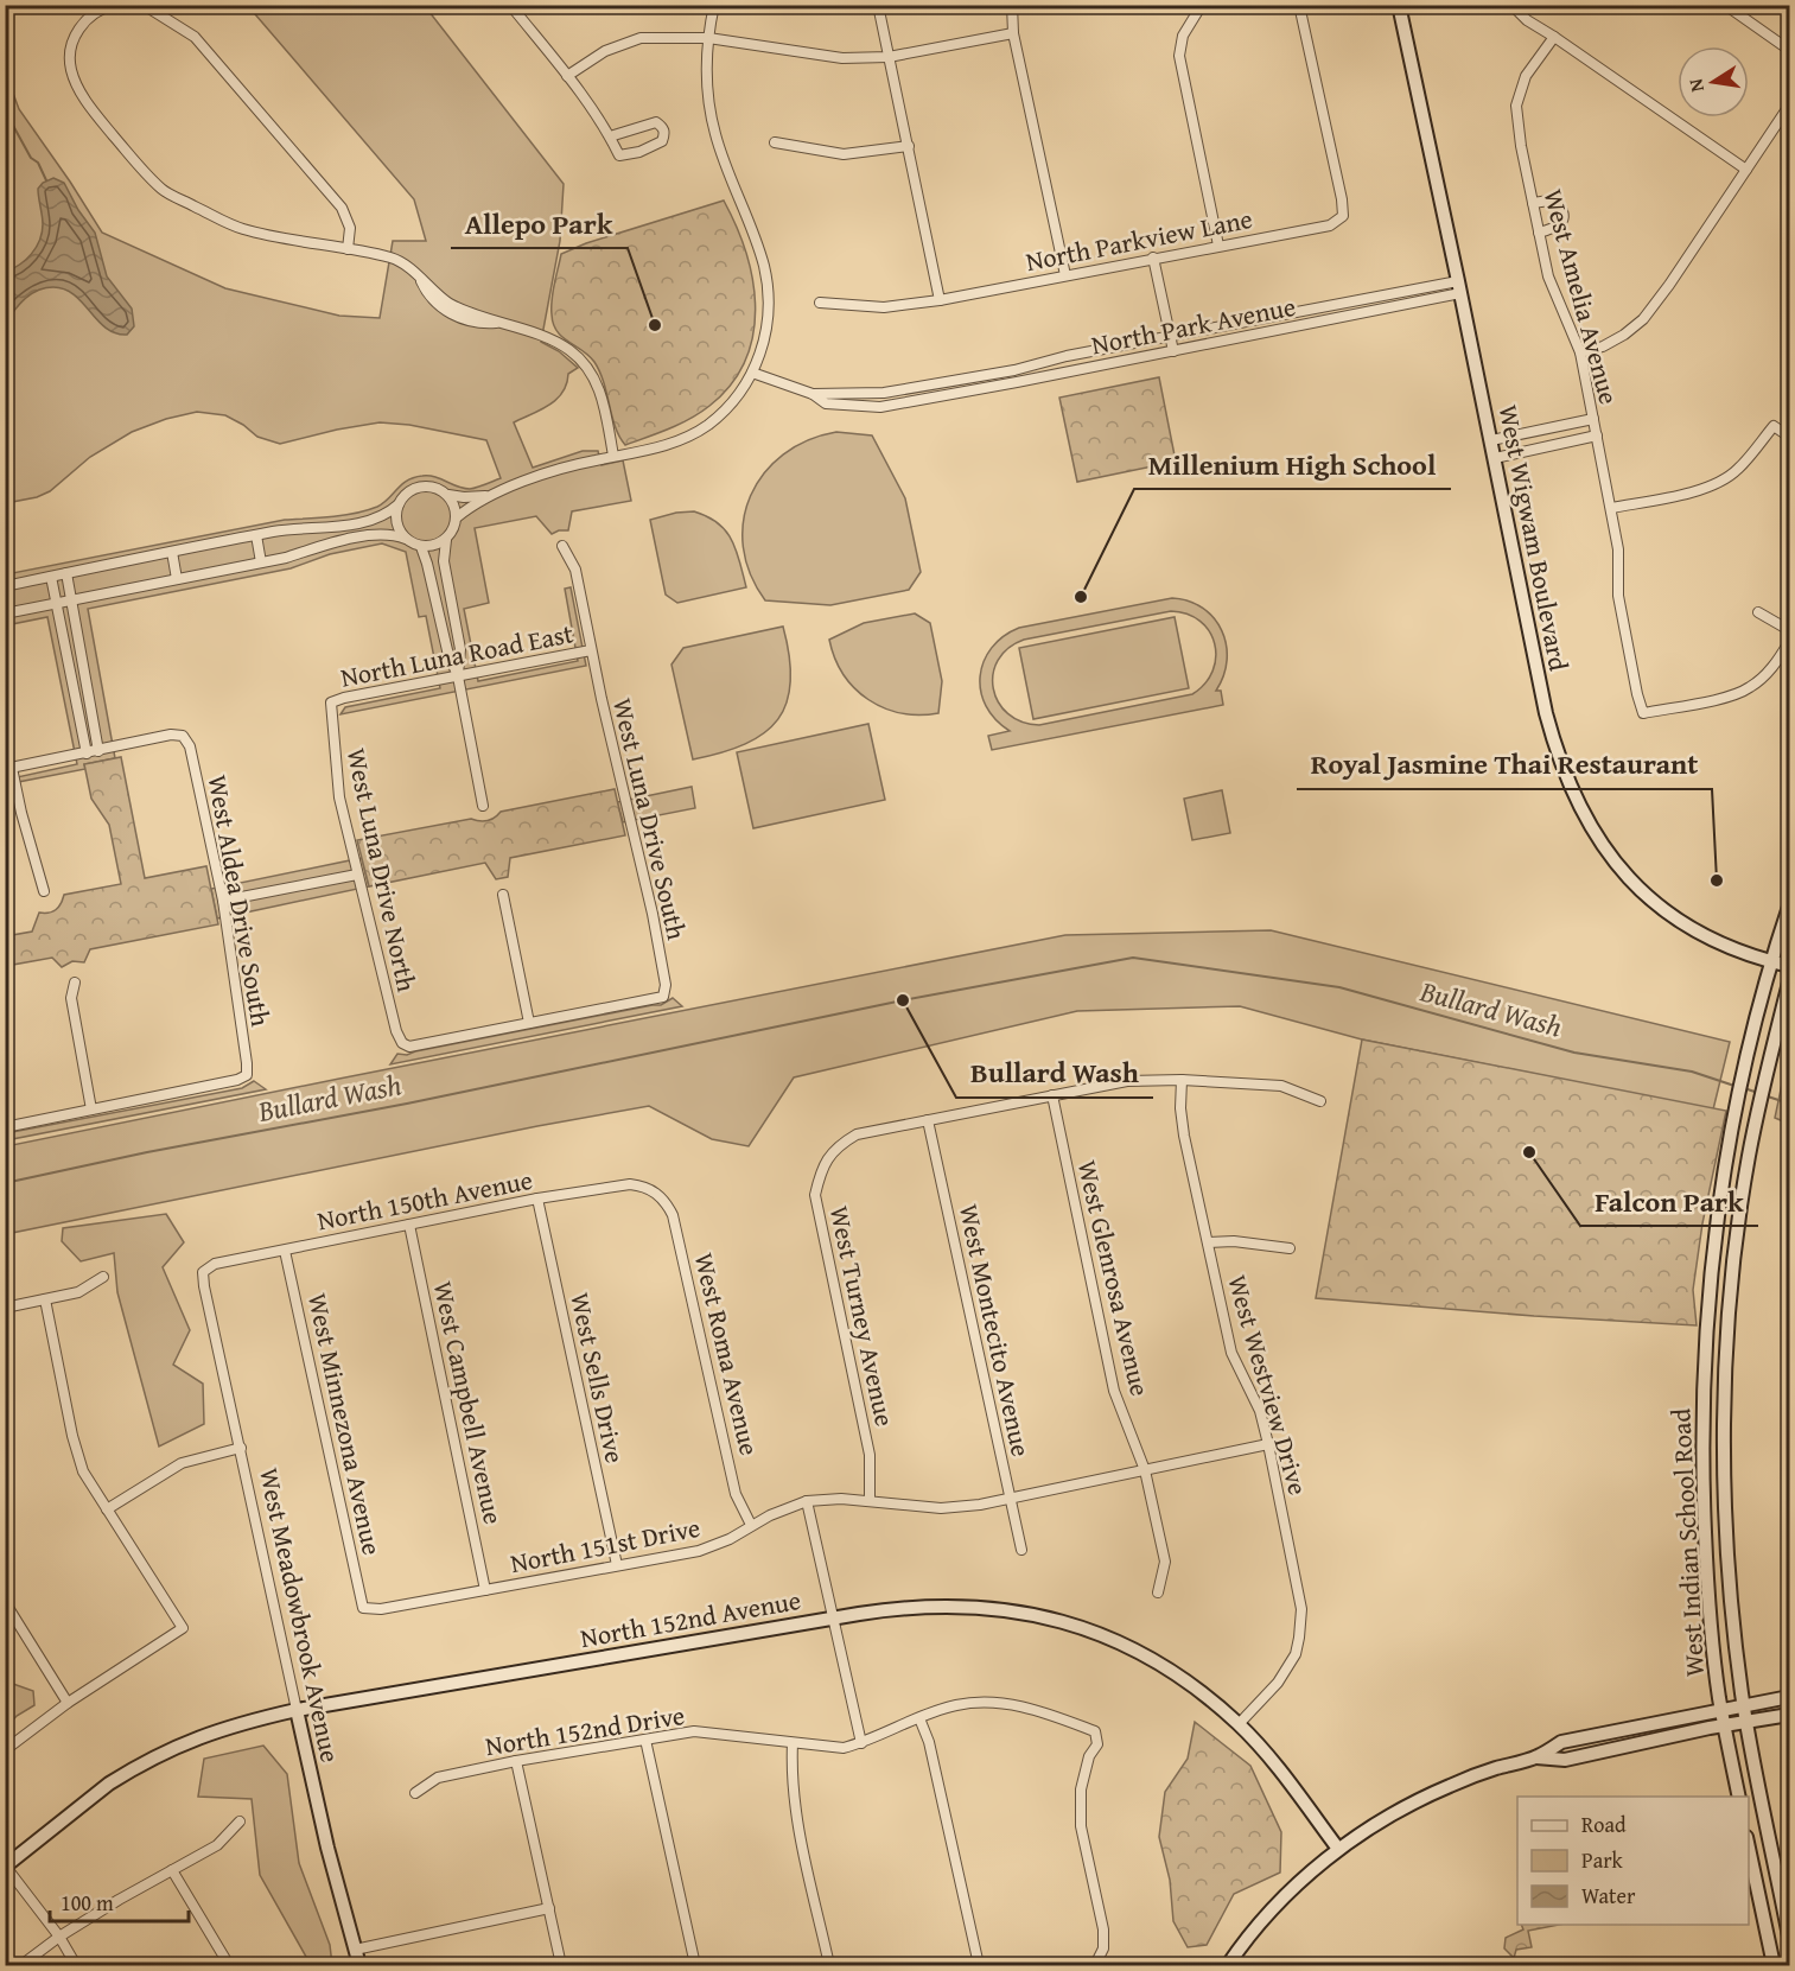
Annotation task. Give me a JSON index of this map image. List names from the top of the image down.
{
  "streets": {
    "street": [
      "North Parkview Lane",
      "West Amelia Avenue",
      "North Park Avenue",
      "West Wigwam Boulevard",
      "North Luna Road East",
      "West Luna Drive South",
      "West Luna Drive North",
      "West Aldea Drive South",
      "North 150th Avenue",
      "West Glenrosa Avenue",
      "West Turney Avenue",
      "West Montecito Avenue",
      "West Roma Avenue",
      "West Sells Drive",
      "West Westview Drive",
      "West Campbell Avenue",
      "West Minnezona Avenue",
      "West Indian School Road",
      "North 151st Drive",
      "West Meadowbrook Avenue",
      "North 152nd Avenue",
      "North 152nd Drive"
    ]
  },
  "crossings": [
    ["North Park Avenue", "West Wigwam Boulevard"],
    ["West Wigwam Boulevard", "West Indian School Road"],
    ["North Luna Road East", "West Luna Drive South"],
    ["North Luna Road East", "West Luna Drive North"],
    ["West Luna Drive South", "West Luna Drive North"],
    ["North 150th Avenue", "West Roma Avenue"],
    ["North 150th Avenue", "West Sells Drive"],
    ["North 150th Avenue", "West Campbell Avenue"],
    ["North 150th Avenue", "West Minnezona Avenue"],
    ["North 150th Avenue", "West Meadowbrook Avenue"],
    ["West Glenrosa Avenue", "North 151st Drive"],
    ["West Turney Avenue", "West Montecito Avenue"],
    ["West Turney Avenue", "North 151st Drive"],
    ["West Montecito Avenue", "North 151st Drive"],
    ["West Roma Avenue", "North 151st Drive"],
    ["West Sells Drive", "North 151st Drive"],
    ["West Westview Drive", "North 151st Drive"],
    ["West Westview Drive", "North 152nd Avenue"],
    ["West Campbell Avenue", "North 151st Drive"],
    ["West Minnezona Avenue", "North 151st Drive"],
    ["West Meadowbrook Avenue", "North 152nd Avenue"]
  ],
  "water": ["Bullard Wash"],
  "places": [
    "Allepo Park",
    "Millenium High School",
    "Royal Jasmine Thai Restaurant",
    "Bullard Wash",
    "Falcon Park"
  ],
  "legend": ["Road", "Park", "Water"],
  "scale_bar": "100 m",
  "north": "left"
}
